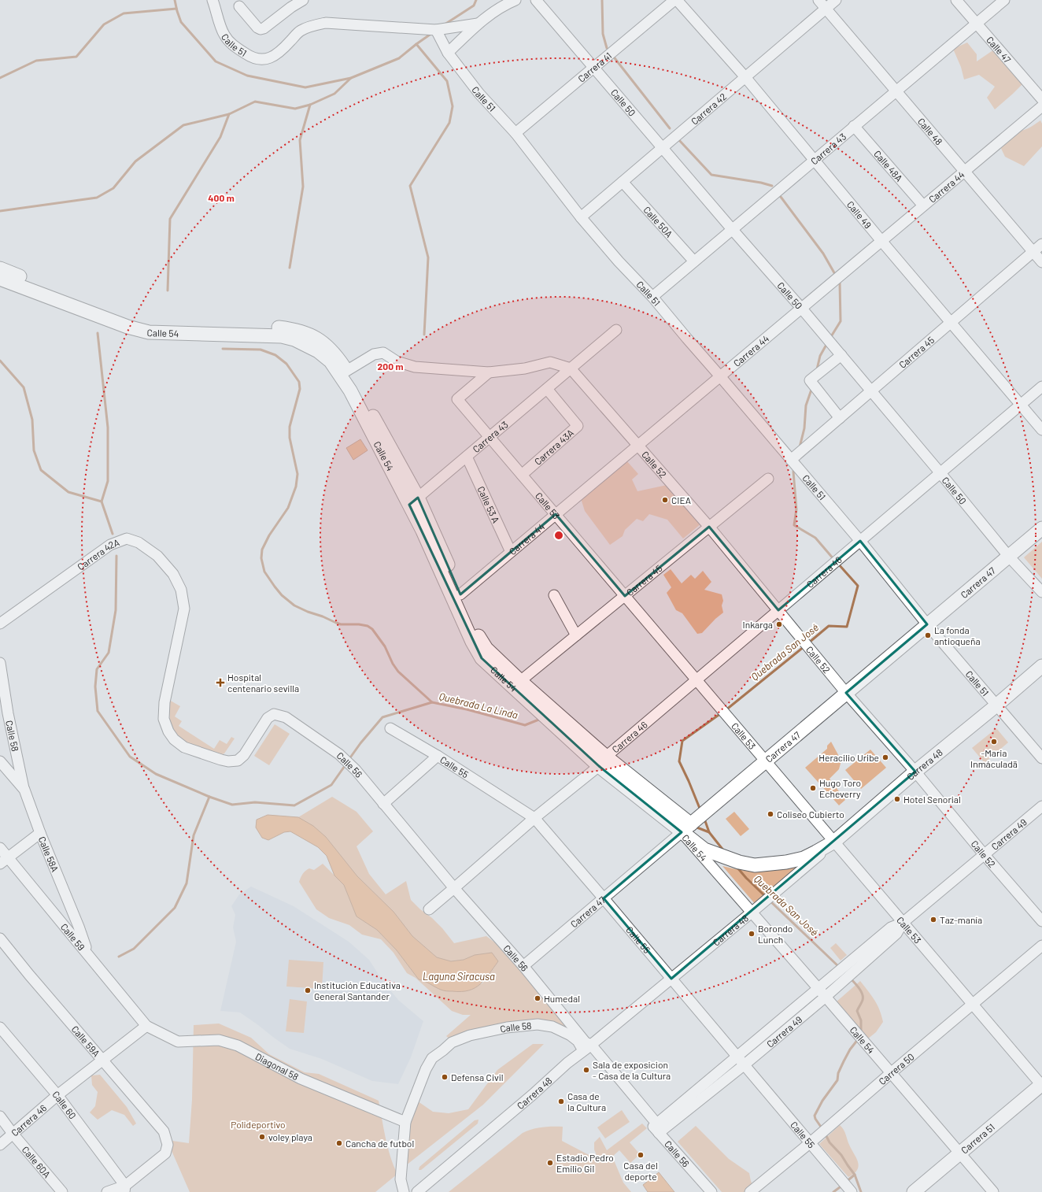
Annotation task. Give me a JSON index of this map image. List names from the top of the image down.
{
  "streets": {
    "main road": [
      "Calle 54",
      "Carrera 47",
      "Carrera 48",
      "Carrera 51"
    ],
    "street": [
      "Calle 51",
      "Calle 47",
      "Carrera 41",
      "Calle 50",
      "Carrera 42",
      "Calle 48",
      "Carrera 43",
      "Calle 48A",
      "Carrera 44",
      "Calle 49",
      "Calle 50A",
      "Carrera 45",
      "Carrera 43A",
      "Calle 52",
      "Calle 53 A",
      "Calle 53",
      "Carrera 42A",
      "Carrera 46",
      "Calle 58",
      "Calle 56",
      "Calle 55",
      "Carrera 49",
      "Calle 58A",
      "Calle 59",
      "Calle 59A",
      "Diagonal 58",
      "Carrera 50",
      "Calle 60",
      "Calle 60A"
    ]
  },
  "crossings": [
    ["Calle 51", "Carrera 41"],
    ["Calle 51", "Carrera 42"],
    ["Calle 51", "Carrera 43"],
    ["Calle 51", "Carrera 44"],
    ["Calle 51", "Carrera 45"],
    ["Calle 51", "Carrera 46"],
    ["Calle 51", "Carrera 47"],
    ["Calle 51", "Carrera 48"],
    ["Calle 47", "Carrera 43"],
    ["Carrera 41", "Calle 50"],
    ["Carrera 41", "Calle 49"],
    ["Calle 50", "Carrera 42"],
    ["Calle 50", "Carrera 43"],
    ["Calle 50", "Carrera 44"],
    ["Calle 50", "Carrera 45"],
    ["Calle 50", "Carrera 46"],
    ["Calle 50", "Carrera 47"],
    ["Carrera 42", "Calle 48"],
    ["Carrera 42", "Calle 49"],
    ["Carrera 42", "Calle 50A"],
    ["Calle 48", "Carrera 43"],
    ["Calle 48", "Carrera 44"],
    ["Calle 48", "Carrera 45"],
    ["Carrera 43", "Calle 48A"],
    ["Carrera 43", "Calle 49"],
    ["Carrera 43", "Calle 50A"],
    ["Carrera 43", "Calle 54"],
    ["Carrera 43", "Carrera 43A"],
    ["Carrera 43", "Calle 52"],
    ["Carrera 43", "Calle 53 A"],
    ["Carrera 43", "Calle 53"],
    ["Calle 48A", "Carrera 44"],
    ["Carrera 44", "Calle 49"],
    ["Carrera 44", "Calle 54"],
    ["Carrera 44", "Calle 52"],
    ["Carrera 44", "Calle 53 A"],
    ["Carrera 44", "Calle 53"],
    ["Calle 49", "Carrera 45"],
    ["Calle 49", "Carrera 46"],
    ["Calle 54", "Carrera 45"],
    ["Calle 54", "Carrera 46"],
    ["Calle 54", "Carrera 47"],
    ["Calle 54", "Carrera 48"],
    ["Calle 54", "Carrera 49"],
    ["Calle 54", "Carrera 50"],
    ["Calle 54", "Carrera 51"],
    ["Carrera 45", "Calle 52"],
    ["Carrera 45", "Calle 53"],
    ["Carrera 43A", "Calle 53"],
    ["Calle 52", "Carrera 46"],
    ["Calle 52", "Carrera 47"],
    ["Calle 52", "Carrera 48"],
    ["Calle 52", "Carrera 49"],
    ["Calle 53", "Carrera 46"],
    ["Calle 53", "Carrera 47"],
    ["Calle 53", "Carrera 48"],
    ["Calle 53", "Carrera 49"],
    ["Calle 53", "Carrera 50"],
    ["Calle 53", "Carrera 51"],
    ["Carrera 42A", "Calle 56"],
    ["Carrera 46", "Calle 56"],
    ["Carrera 46", "Calle 55"],
    ["Carrera 46", "Calle 59"],
    ["Carrera 46", "Calle 59A"],
    ["Carrera 46", "Diagonal 58"],
    ["Carrera 46", "Calle 60"],
    ["Carrera 46", "Calle 60A"],
    ["Carrera 47", "Calle 56"],
    ["Carrera 47", "Calle 55"],
    ["Calle 58", "Carrera 48"],
    ["Calle 58", "Calle 56"],
    ["Calle 58", "Calle 58A"],
    ["Calle 58", "Diagonal 58"],
    ["Carrera 48", "Calle 56"],
    ["Carrera 48", "Calle 55"],
    ["Calle 56", "Carrera 49"],
    ["Calle 55", "Carrera 49"],
    ["Calle 55", "Carrera 50"],
    ["Calle 58A", "Calle 59"],
    ["Calle 59", "Diagonal 58"],
    ["Calle 59A", "Calle 60"]
  ],
  "water": ["Quebrada San José", "Quebrada La Linda", "Laguna Siracusa"],
  "parks": ["Polideportivo"],
  "places": {
    "other": [
      "CIEA",
      "Inkarga",
      "La fonda antioqueña",
      "-Maria Inmáculadä",
      "Heracilio Uribe",
      "Hugo Toro Echeverry",
      "Hotel Senorial",
      "Coliseo Cubierto",
      "Taz-manía",
      "Borondo Lunch",
      "Institución Educativa General Santander",
      "Humedal",
      "Sala de exposicion - Casa de la Cultura",
      "Defensa Civil",
      "Casa de la Cultura",
      "voley playa",
      "Cancha de futbol",
      "Casa del deporte",
      "Estadio Pedro Emilio Gil"
    ],
    "health": ["Hospital centenario sevilla"]
  },
  "rings": ["400 m", "200 m"]
}
